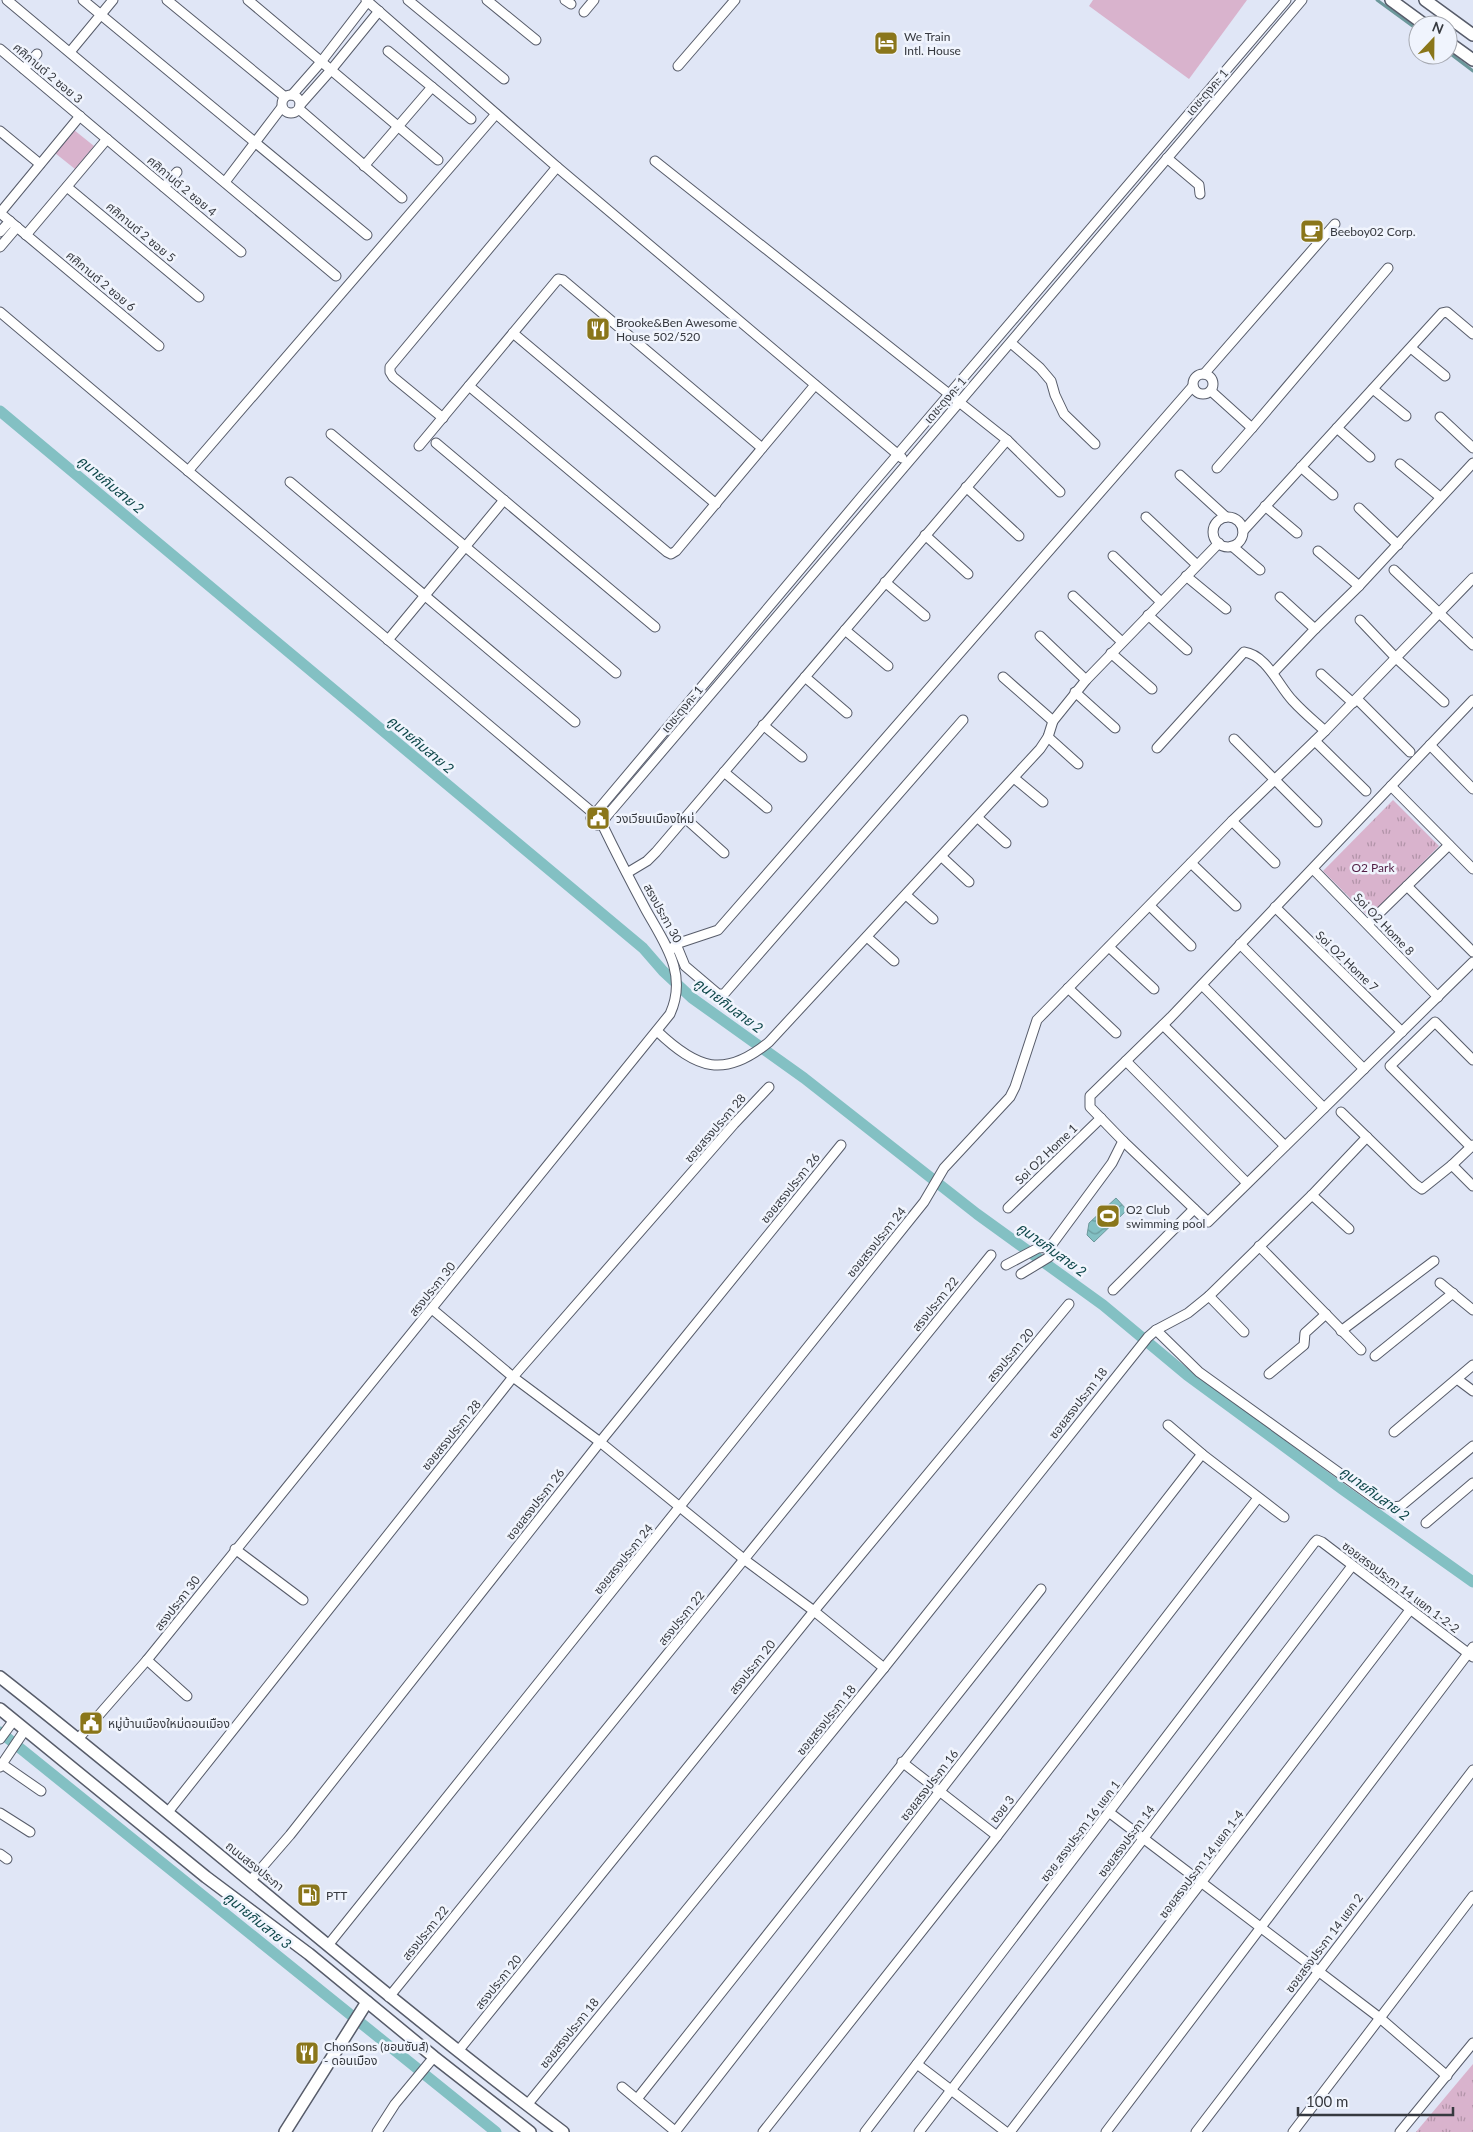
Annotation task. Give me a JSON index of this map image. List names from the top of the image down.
{
  "streets": {
    "main road": ["ถนนสรงประภา"],
    "street": [
      "ศศิกานต์ 2 ซอย 3",
      "เดชะตุงคะ 1",
      "ศศิกานต์ 2 ซอย 4",
      "ศศิกานต์ 2 ซอย 5",
      "ศศิกานต์ 2 ซอย 6",
      "สรงประภา 30",
      "Soi O2 Home 8",
      "Soi O2 Home 7",
      "ซอยสรงประภา 28",
      "Soi O2 Home 1",
      "ซอยสรงประภา 26",
      "ซอยสรงประภา 24",
      "สรงประภา 22",
      "สรงประภา 20",
      "ซอยสรงประภา 18",
      "ซอยสรงประภา 14 แยก 1-2-2",
      "ซอยสรงประภา 16",
      "ซอย 3",
      "ซอย สรงประภา 16 แยก 1",
      "ซอยสรงประภา 14",
      "ซอยสรงประภา 14 แยก 1-4",
      "ซอยสรงประภา 14 แยก 2"
    ]
  },
  "crossings": [
    ["ศศิกานต์ 2 ซอย 3", "ศศิกานต์ 2 ซอย 4"],
    ["เดชะตุงคะ 1", "สรงประภา 30"],
    ["สรงประภา 30", "ถนนสรงประภา"],
    ["ซอยสรงประภา 28", "ถนนสรงประภา"],
    ["ซอยสรงประภา 26", "ถนนสรงประภา"],
    ["ซอยสรงประภา 24", "ถนนสรงประภา"],
    ["สรงประภา 22", "ถนนสรงประภา"],
    ["สรงประภา 20", "ถนนสรงประภา"],
    ["ซอยสรงประภา 18", "ถนนสรงประภา"],
    ["ซอยสรงประภา 14 แยก 1-2-2", "ซอย สรงประภา 16 แยก 1"],
    ["ซอยสรงประภา 14 แยก 1-2-2", "ซอยสรงประภา 14"],
    ["ซอยสรงประภา 14 แยก 1-2-2", "ซอยสรงประภา 14 แยก 1-4"]
  ],
  "water": ["คูนายกิมสาย 2", "คูนายกิมสาย 3"],
  "parks": ["O2 Park"],
  "places": {
    "hotel": ["We Train Intl. House"],
    "cafe": ["Beeboy02 Corp."],
    "restaurant": ["Brooke&Ben Awesome House 502/520", "ChonSons (ชอนซันส์) - ดอนเมือง"],
    "public building": ["วงเวียนเมืองใหม่", "หมู่บ้านเมืองใหม่ดอนเมือง"],
    "sports": ["O2 Club swimming pool"],
    "fuel station": ["PTT"]
  },
  "scale_bar": "100 m",
  "north": "top"
}
